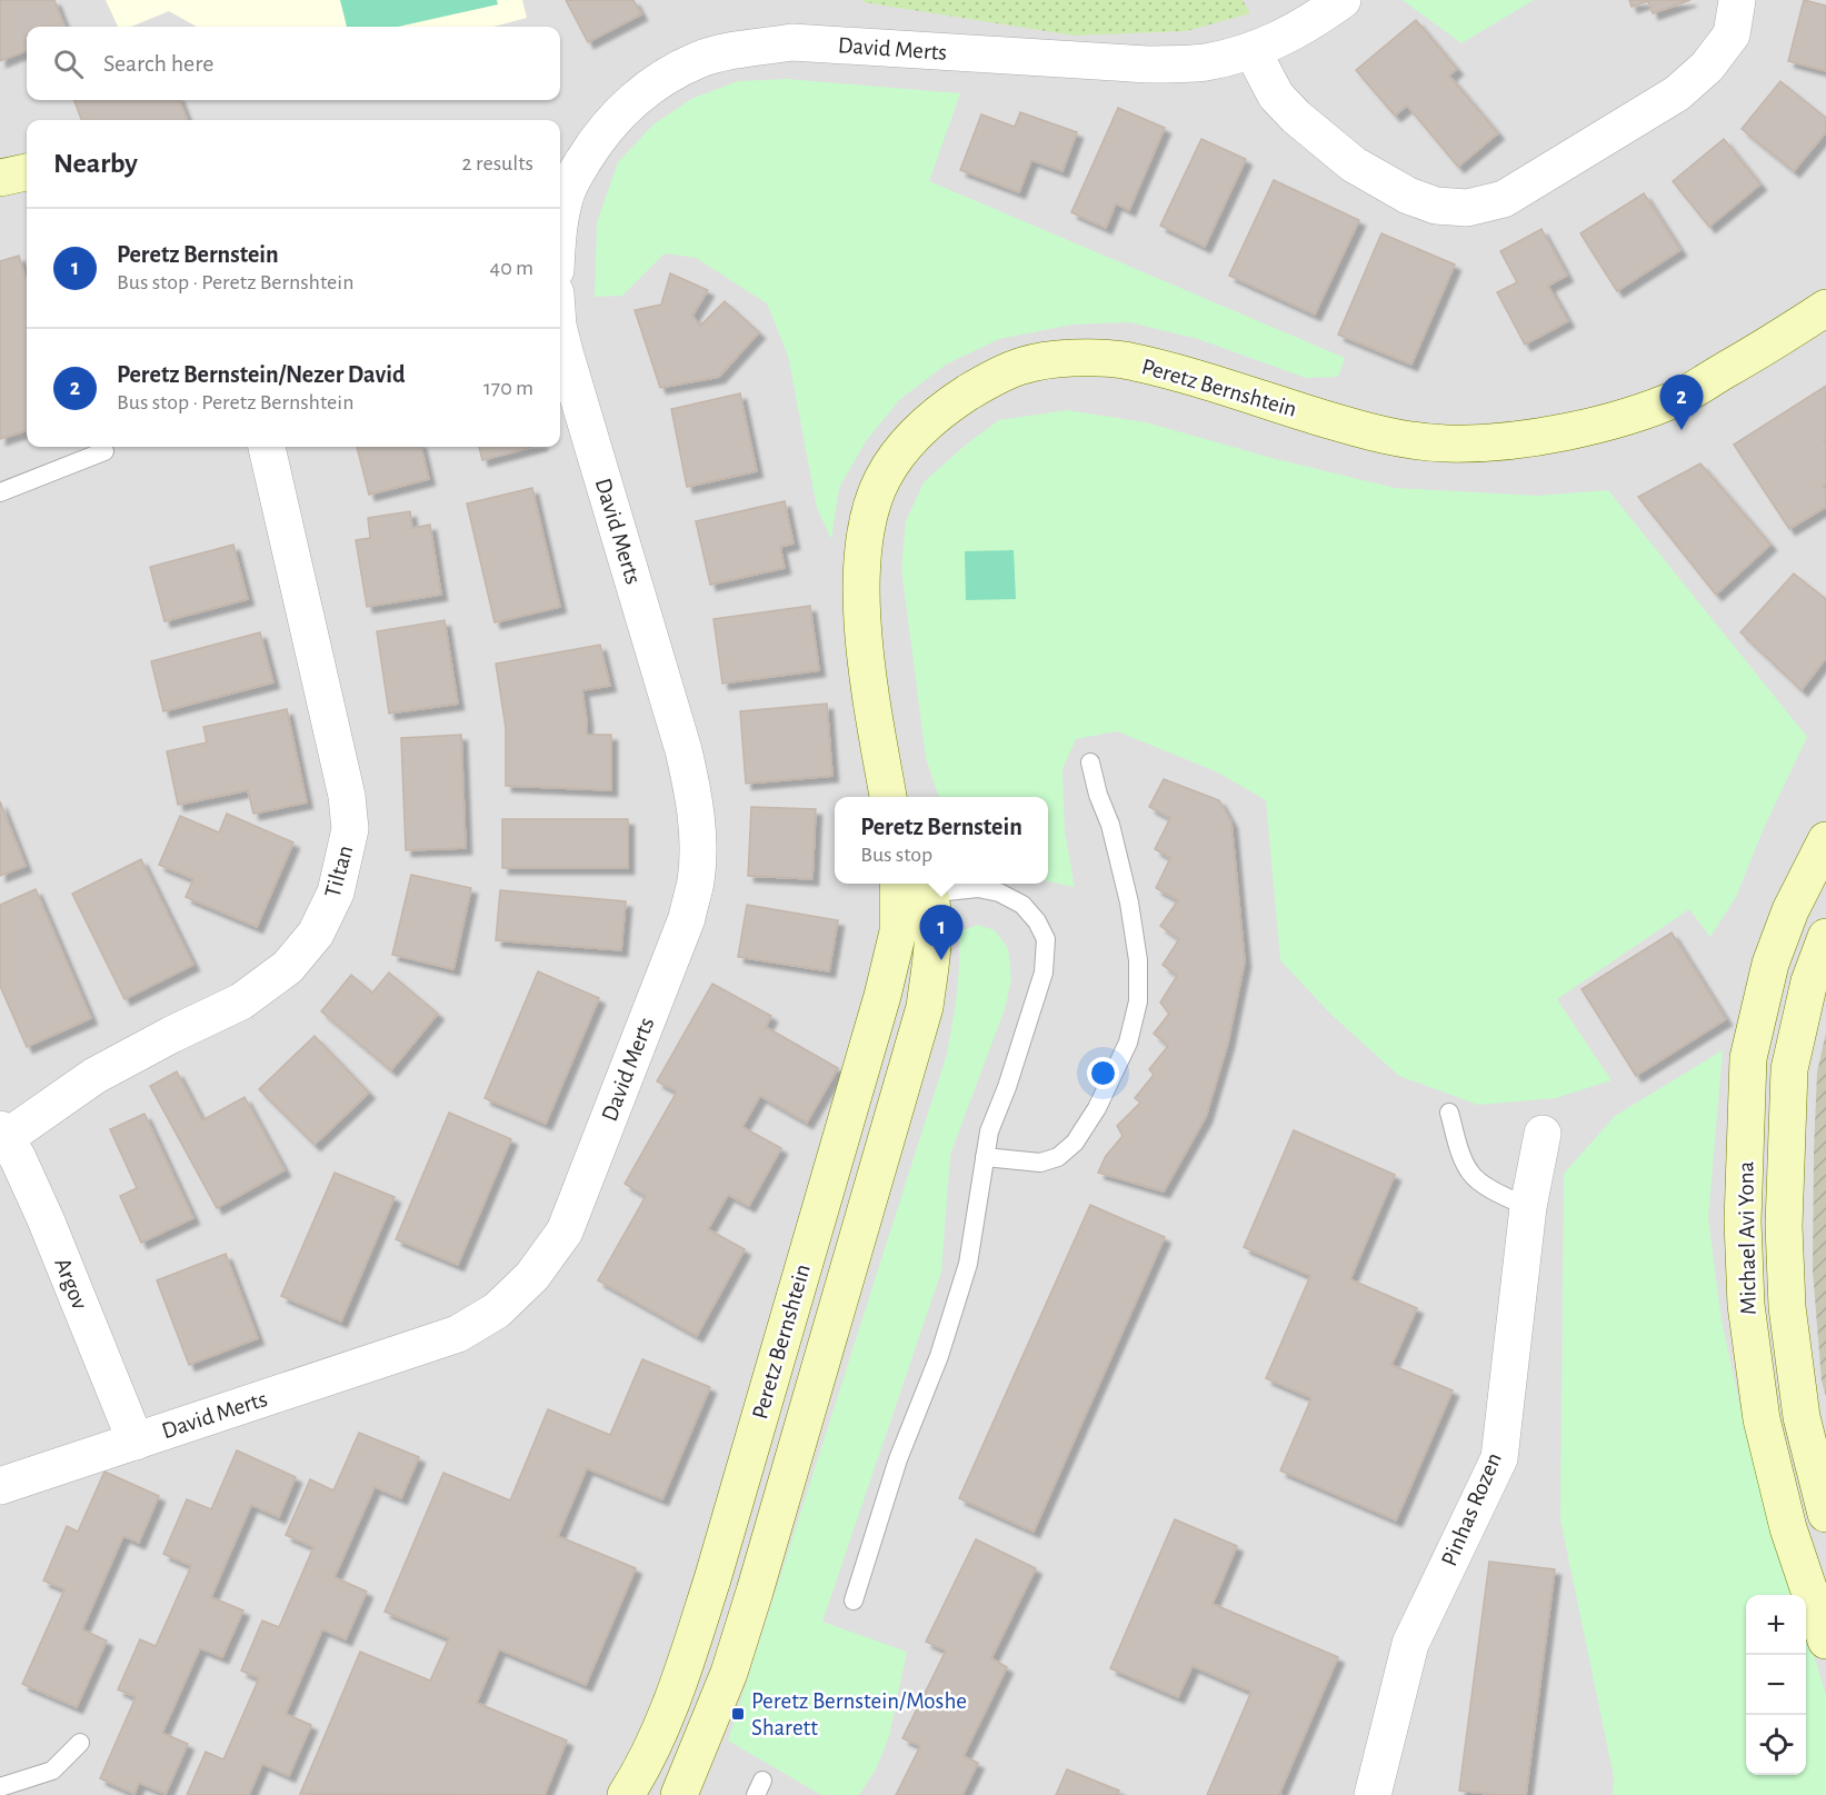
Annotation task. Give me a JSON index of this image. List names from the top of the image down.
{
  "streets": {
    "street": [
      "David Merts",
      "Peretz Bernshtein",
      "Tiltan",
      "Michael Avi Yona",
      "Argov",
      "Pinhas Rozen"
    ]
  },
  "crossings": [
    ["David Merts", "Argov"],
    ["Tiltan", "Argov"]
  ],
  "places": {
    "transit": ["Peretz Bernstein/Moshe Sharett"]
  },
  "page": {
    "search": "Search here",
    "heading": ["Nearby", "2 results"],
    "list": [
      {
        "mark": "1",
        "name": "Peretz Bernstein",
        "note": "Bus stop · Peretz Bernshtein",
        "value": "40 m"
      },
      {
        "mark": "2",
        "name": "Peretz Bernstein/Nezer David",
        "note": "Bus stop · Peretz Bernshtein",
        "value": "170 m"
      }
    ],
    "pins": ["2", "1"],
    "popup": ["Peretz Bernstein", "Bus stop"],
    "map_buttons": ["+", "−"]
  }
}
